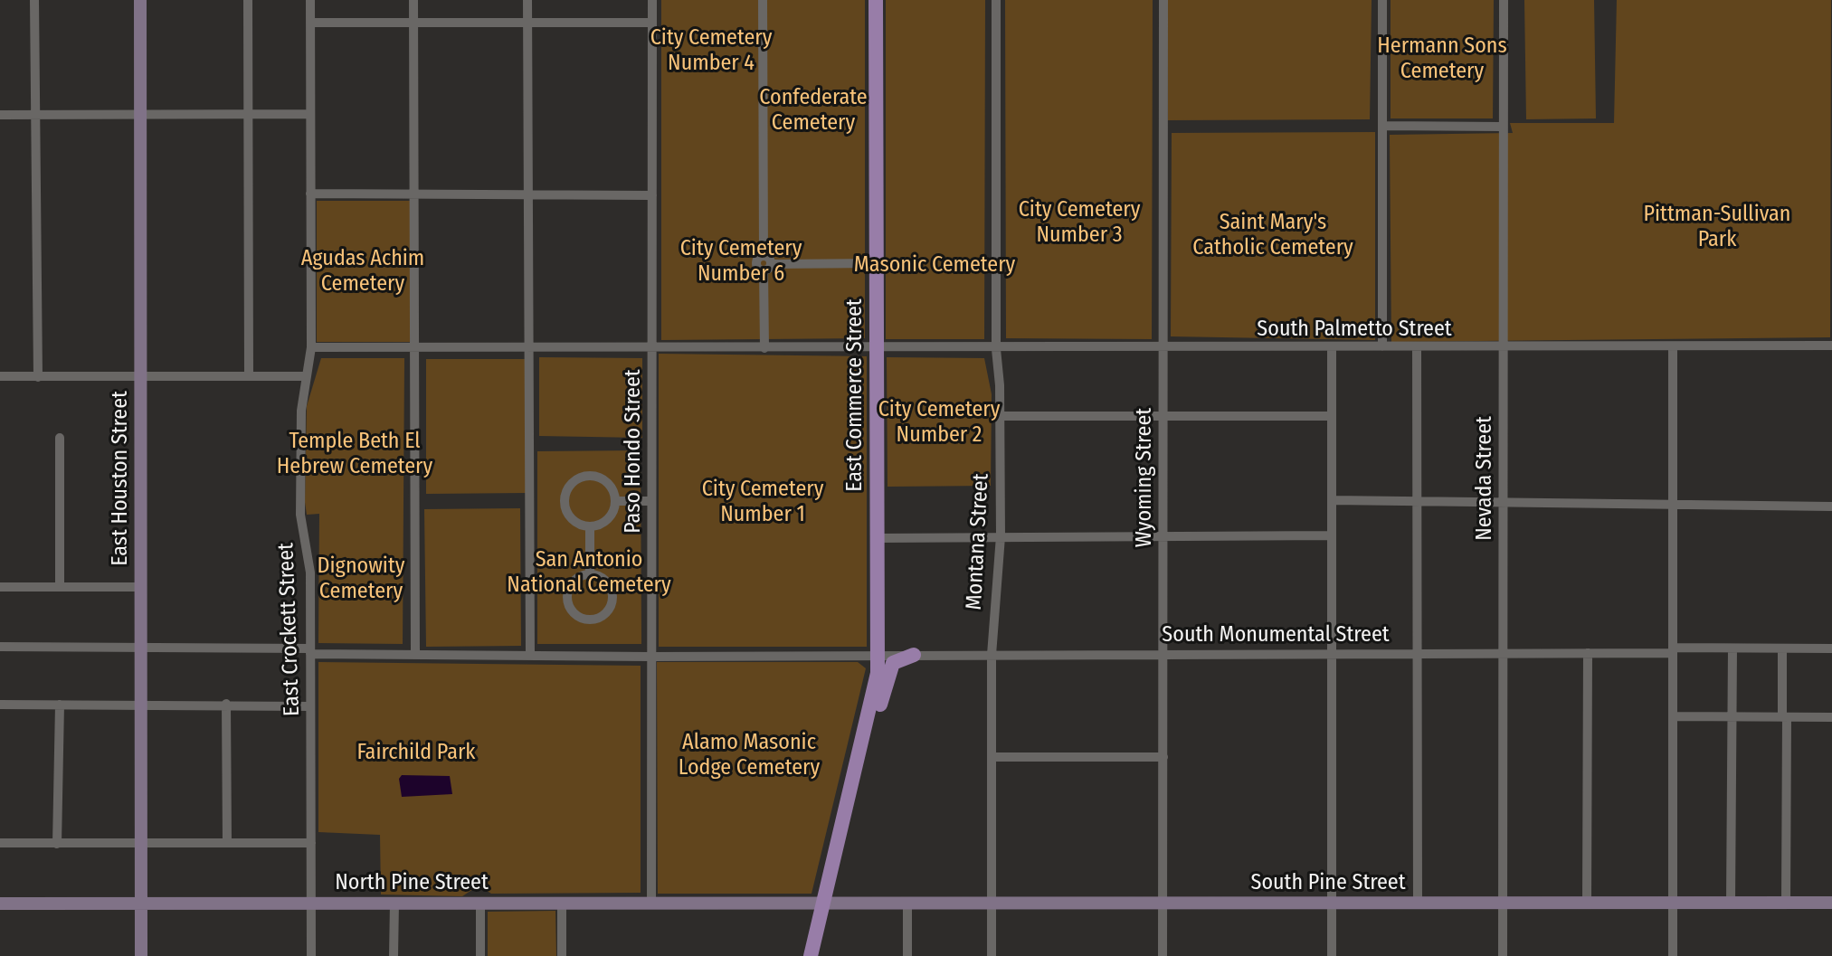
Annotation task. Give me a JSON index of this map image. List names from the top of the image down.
{
  "streets": {
    "main road": ["East Commerce Street"],
    "street": [
      "South Palmetto Street",
      "Paso Hondo Street",
      "Wyoming Street",
      "East Houston Street",
      "Nevada Street",
      "Montana Street",
      "East Crockett Street",
      "South Monumental Street",
      "North Pine Street",
      "South Pine Street"
    ]
  },
  "crossings": [
    ["South Palmetto Street", "East Commerce Street"],
    ["South Palmetto Street", "Paso Hondo Street"],
    ["South Palmetto Street", "Wyoming Street"],
    ["South Palmetto Street", "Nevada Street"],
    ["South Palmetto Street", "Montana Street"],
    ["South Palmetto Street", "East Crockett Street"],
    ["East Commerce Street", "South Monumental Street"],
    ["East Commerce Street", "North Pine Street"],
    ["East Commerce Street", "South Pine Street"],
    ["Paso Hondo Street", "South Monumental Street"],
    ["Paso Hondo Street", "North Pine Street"],
    ["Wyoming Street", "South Monumental Street"],
    ["Wyoming Street", "South Pine Street"],
    ["East Houston Street", "South Monumental Street"],
    ["East Houston Street", "North Pine Street"],
    ["Nevada Street", "South Monumental Street"],
    ["Nevada Street", "South Pine Street"],
    ["Montana Street", "South Monumental Street"],
    ["Montana Street", "South Pine Street"],
    ["East Crockett Street", "South Monumental Street"],
    ["East Crockett Street", "North Pine Street"],
    ["North Pine Street", "South Pine Street"]
  ],
  "parks": [
    "City Cemetery Number 4",
    "Hermann Sons Cemetery",
    "Confederate Cemetery",
    "City Cemetery Number 3",
    "Pittman-Sullivan Park",
    "Saint Mary's Catholic Cemetery",
    "City Cemetery Number 6",
    "Agudas Achim Cemetery",
    "Masonic Cemetery",
    "City Cemetery Number 2",
    "Temple Beth El Hebrew Cemetery",
    "City Cemetery Number 1",
    "San Antonio National Cemetery",
    "Dignowity Cemetery",
    "Alamo Masonic Lodge Cemetery",
    "Fairchild Park"
  ]
}
